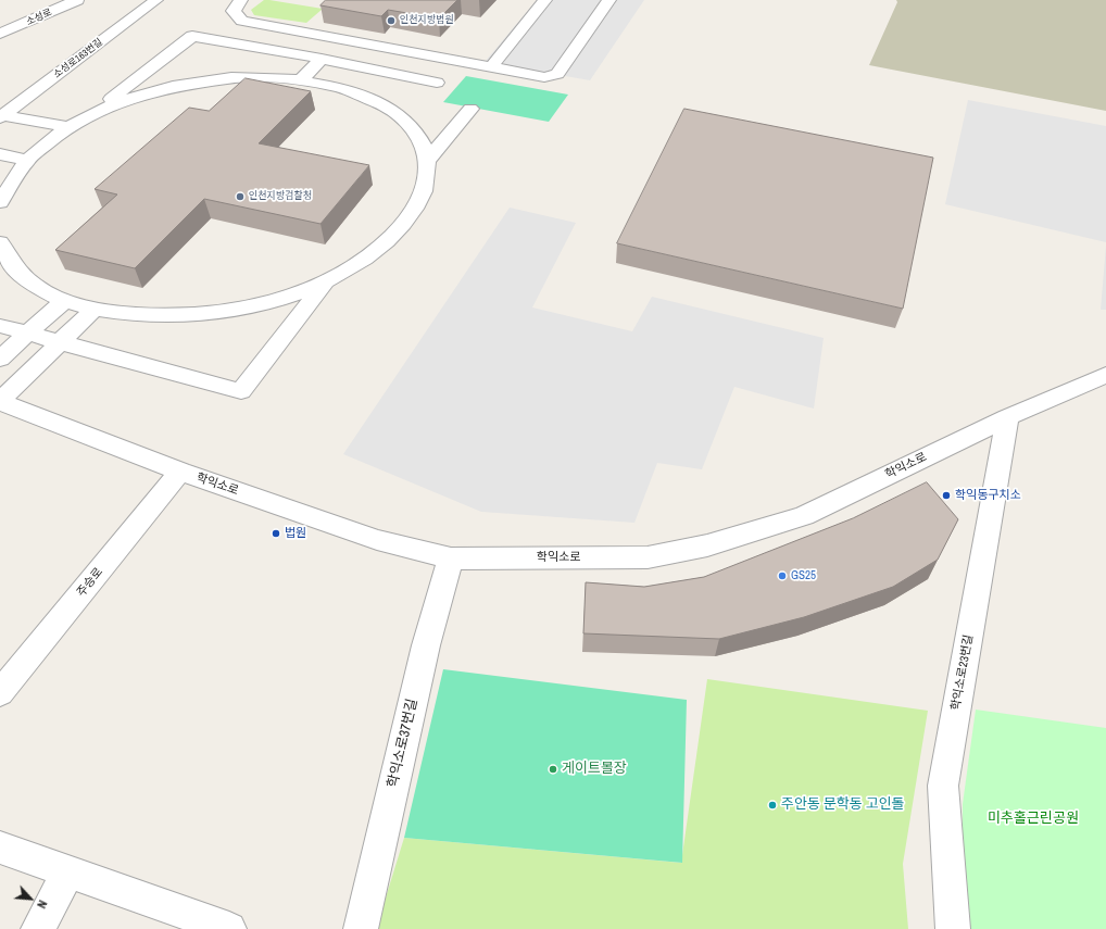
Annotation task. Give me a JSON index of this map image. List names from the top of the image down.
{
  "streets": {
    "street": [
      "소성로",
      "소성로163번길",
      "학익소로",
      "주승로",
      "학익소로23번길",
      "학익소로37번길"
    ]
  },
  "crossings": [
    ["학익소로", "주승로"],
    ["학익소로", "학익소로23번길"],
    ["학익소로", "학익소로37번길"]
  ],
  "parks": ["미추홀근린공원"],
  "places": [
    "인천지방법원",
    "인천지방검찰청",
    "학익동구치소",
    "법원",
    "GS25",
    "게이트볼장",
    "주안동 문학동 고인돌"
  ],
  "north": "bottom right"
}
